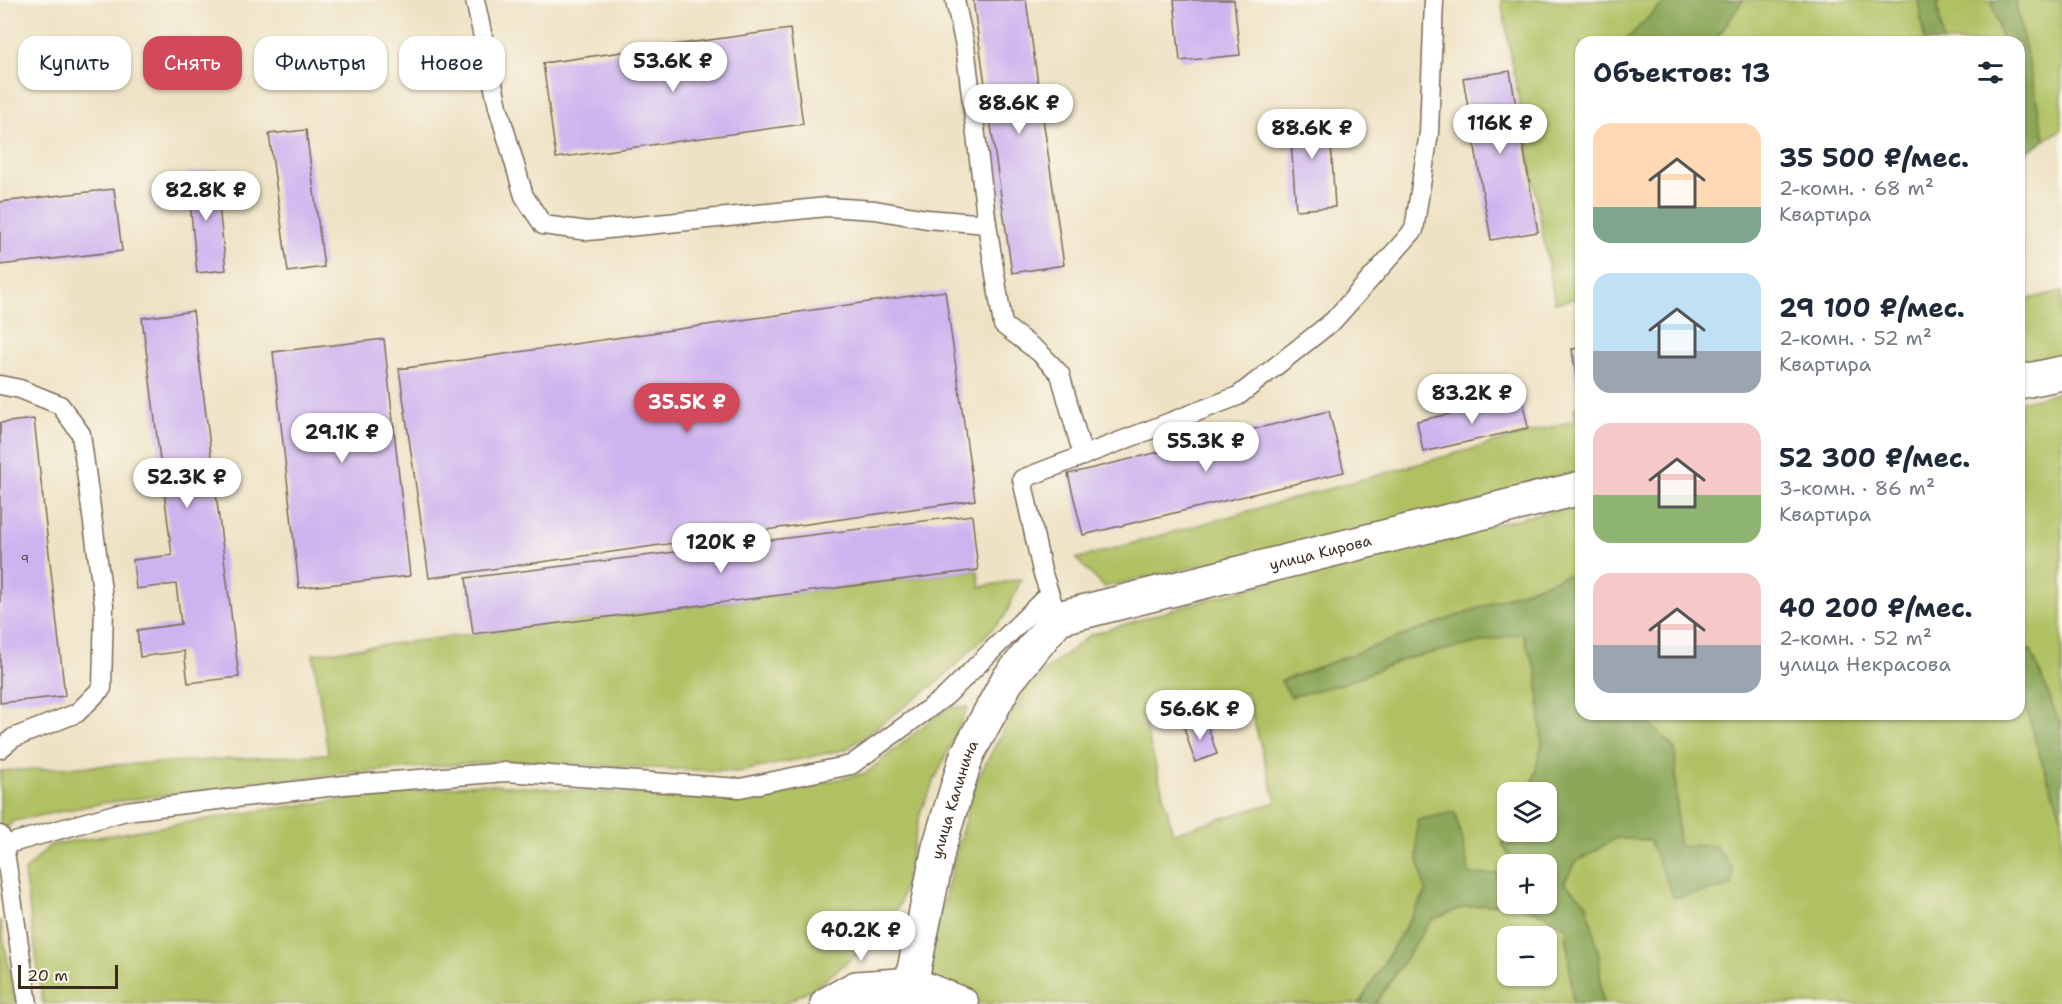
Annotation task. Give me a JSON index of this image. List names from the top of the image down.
{
  "streets": {
    "street": ["улица Кирова", "улица Калинина"]
  },
  "crossings": [
    ["улица Кирова", "улица Калинина"]
  ],
  "house_numbers": ["9"],
  "scale_bar": "20 m",
  "page": {
    "chip": [
      "Купить",
      "Снять",
      "Фильтры",
      "Новое"
    ],
    "heading": "Объектов: 13",
    "price": [
      "53.6K ₽",
      "88.6K ₽",
      "116K ₽",
      "88.6K ₽",
      "82.8K ₽",
      "83.2K ₽",
      "35.5K ₽",
      "29.1K ₽",
      "55.3K ₽",
      "52.3K ₽",
      "120K ₽",
      "56.6K ₽",
      "40.2K ₽"
    ],
    "list": [
      {
        "name": "35 500 ₽/мес.",
        "note": "2-комн. · 68 m² · Квартира"
      },
      {
        "name": "29 100 ₽/мес.",
        "note": "2-комн. · 52 m² · Квартира"
      },
      {
        "name": "52 300 ₽/мес.",
        "note": "3-комн. · 86 m² · Квартира"
      },
      {
        "name": "40 200 ₽/мес.",
        "note": "2-комн. · 52 m² · улица Некрасова"
      }
    ],
    "map_buttons": ["+", "−"],
    "scale": "20 m"
  }
}
